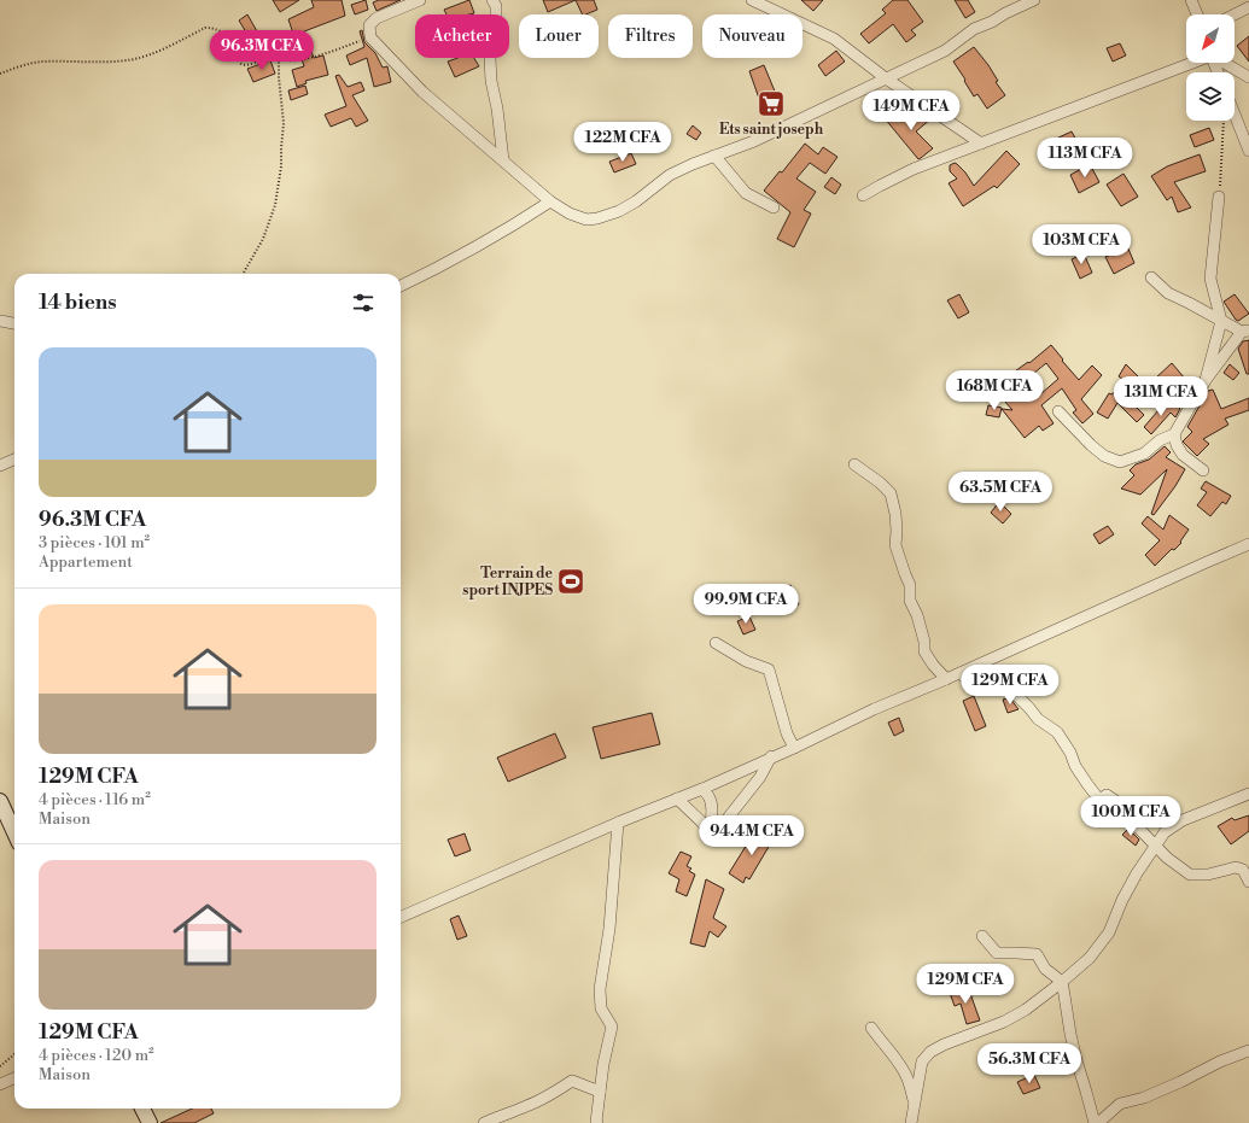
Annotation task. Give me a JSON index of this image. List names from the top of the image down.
{
  "places": {
    "supermarket": ["Ets saint joseph"],
    "sports": ["Terrain de sport INJPES"]
  },
  "north": "bottom left",
  "page": {
    "chip": [
      "Acheter",
      "Louer",
      "Filtres",
      "Nouveau"
    ],
    "price": [
      "96.3M CFA",
      "149M CFA",
      "122M CFA",
      "113M CFA",
      "103M CFA",
      "168M CFA",
      "131M CFA",
      "63.5M CFA",
      "99.9M CFA",
      "129M CFA",
      "100M CFA",
      "94.4M CFA",
      "129M CFA",
      "56.3M CFA"
    ],
    "heading": "14 biens",
    "list": [
      {
        "name": "96.3M CFA",
        "note": "3 pièces · 101 m² · Appartement"
      },
      {
        "name": "129M CFA",
        "note": "4 pièces · 116 m² · Maison"
      },
      {
        "name": "129M CFA",
        "note": "4 pièces · 120 m² · Maison"
      }
    ]
  }
}
